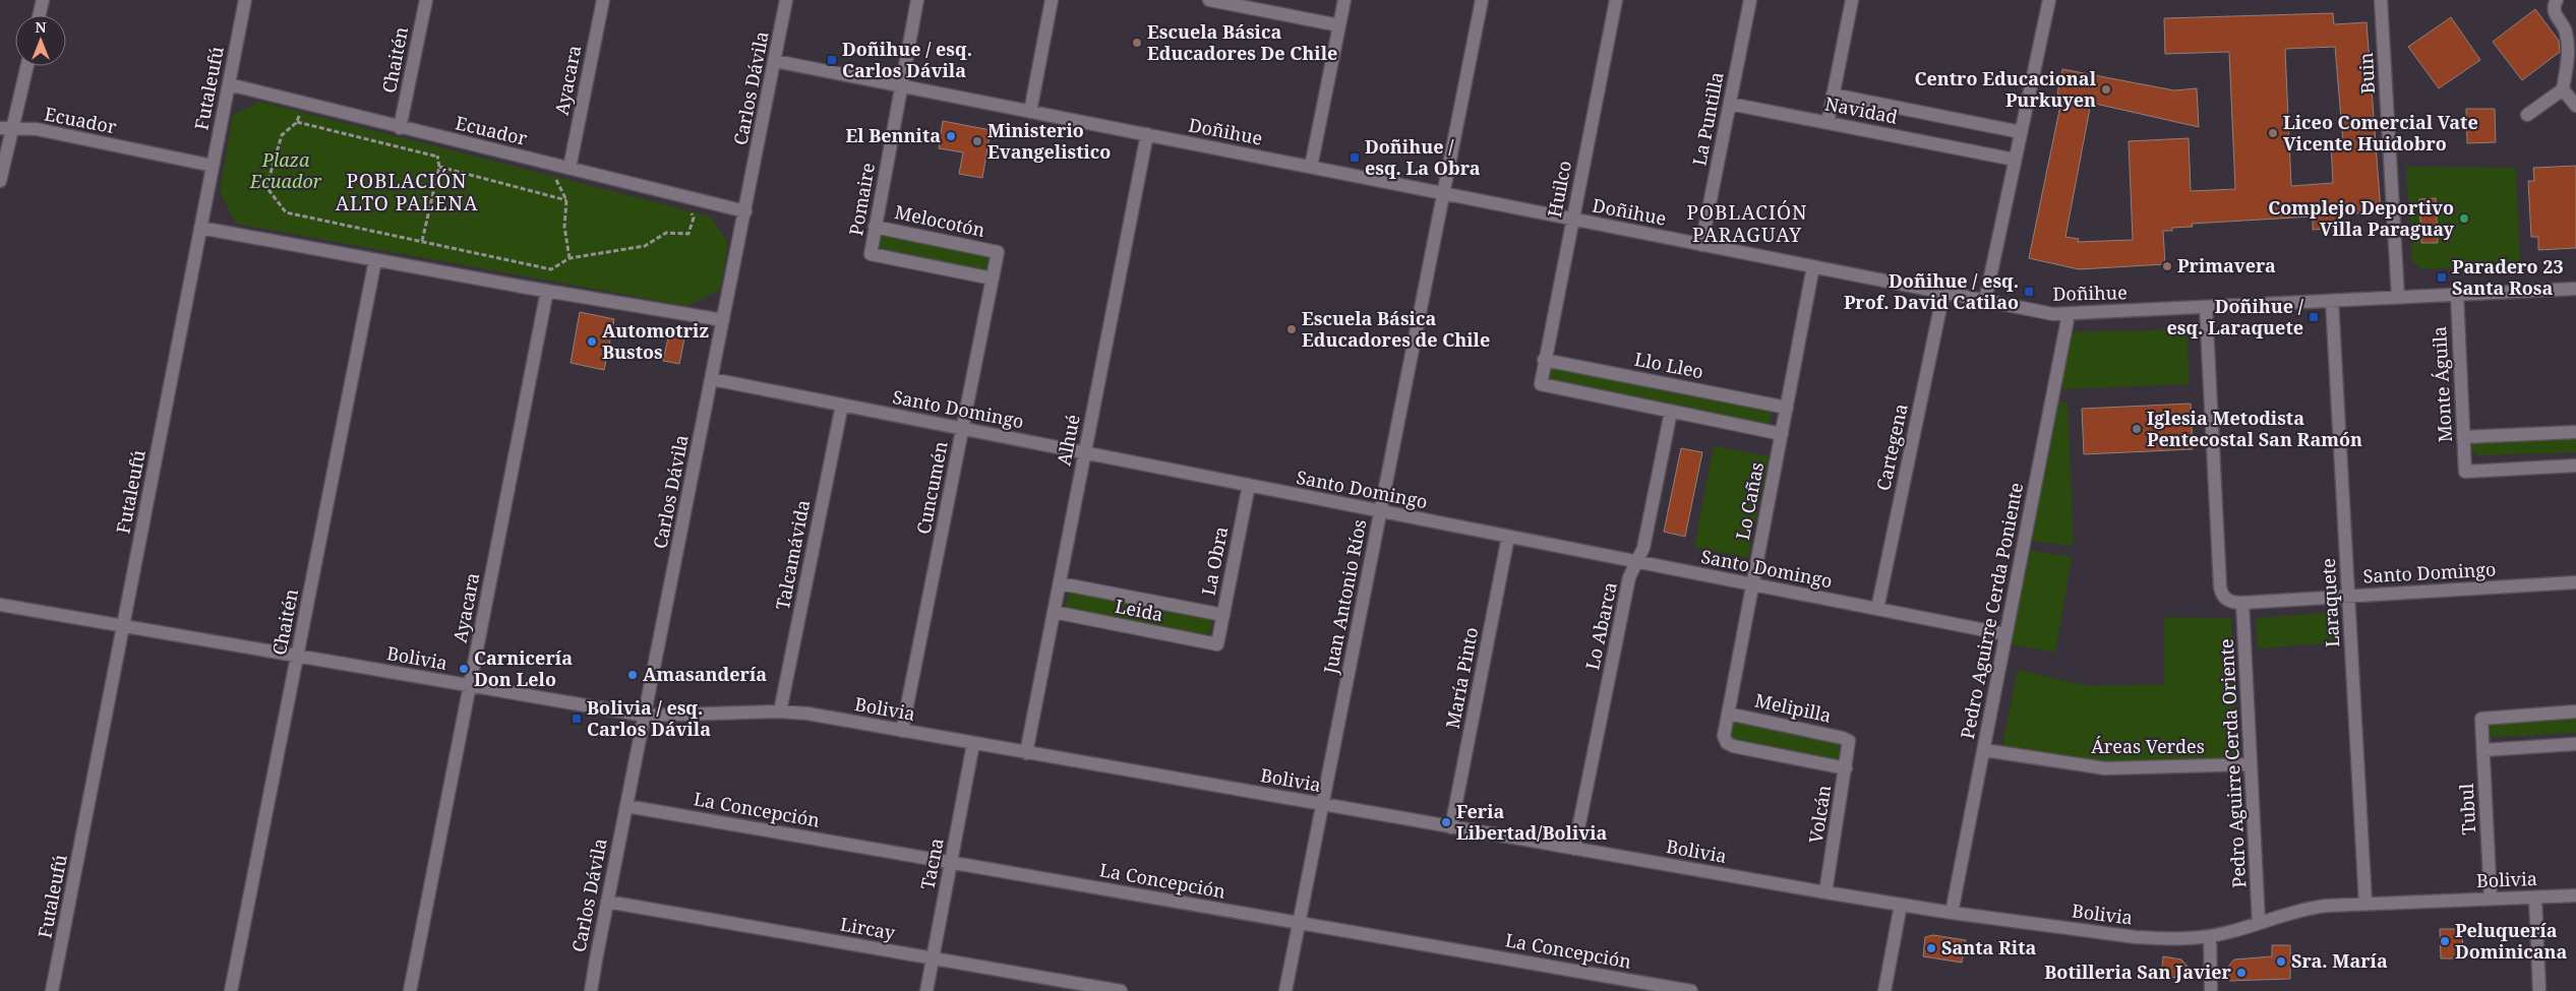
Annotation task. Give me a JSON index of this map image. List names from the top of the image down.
{
  "streets": {
    "street": [
      "Chaitén",
      "Buin",
      "Ayacara",
      "Futaleufú",
      "Carlos Dávila",
      "Navidad",
      "La Puntilla",
      "Ecuador",
      "Doñihue",
      "Huilco",
      "Pomaire",
      "Melocotón",
      "Llo Lleo",
      "Monte Águila",
      "Santo Domingo",
      "Alhué",
      "Cartegena",
      "Cuncumén",
      "Lo Cañas",
      "Talcamávida",
      "La Obra",
      "Juan Antonio Ríos",
      "Laraquete",
      "Leida",
      "Pedro Aguirre Cerda Poniente",
      "Lo Abarca",
      "Bolivia",
      "María Pinto",
      "Melipilla",
      "Áreas Verdes",
      "Pedro Aguirre Cerda Oriente",
      "Tubul",
      "La Concepción",
      "Volcán",
      "Tacna",
      "Lircay"
    ]
  },
  "crossings": [
    ["Chaitén", "Ecuador"],
    ["Chaitén", "Bolivia"],
    ["Buin", "Doñihue"],
    ["Ayacara", "Ecuador"],
    ["Ayacara", "Bolivia"],
    ["Futaleufú", "Ecuador"],
    ["Futaleufú", "Bolivia"],
    ["Carlos Dávila", "Ecuador"],
    ["Carlos Dávila", "Doñihue"],
    ["Carlos Dávila", "Santo Domingo"],
    ["Carlos Dávila", "Bolivia"],
    ["Carlos Dávila", "La Concepción"],
    ["Carlos Dávila", "Lircay"],
    ["Navidad", "La Puntilla"],
    ["La Puntilla", "Doñihue"],
    ["Doñihue", "Huilco"],
    ["Doñihue", "Pomaire"],
    ["Doñihue", "Monte Águila"],
    ["Doñihue", "Santo Domingo"],
    ["Doñihue", "Alhué"],
    ["Doñihue", "Cartegena"],
    ["Doñihue", "Lo Cañas"],
    ["Doñihue", "Juan Antonio Ríos"],
    ["Doñihue", "Laraquete"],
    ["Doñihue", "Pedro Aguirre Cerda Poniente"],
    ["Huilco", "Llo Lleo"],
    ["Huilco", "Lo Abarca"],
    ["Pomaire", "Melocotón"],
    ["Pomaire", "Cuncumén"],
    ["Melocotón", "Cuncumén"],
    ["Llo Lleo", "Lo Cañas"],
    ["Santo Domingo", "Alhué"],
    ["Santo Domingo", "Cartegena"],
    ["Santo Domingo", "Cuncumén"],
    ["Santo Domingo", "Lo Cañas"],
    ["Santo Domingo", "Talcamávida"],
    ["Santo Domingo", "La Obra"],
    ["Santo Domingo", "Juan Antonio Ríos"],
    ["Santo Domingo", "Laraquete"],
    ["Santo Domingo", "Pedro Aguirre Cerda Poniente"],
    ["Santo Domingo", "Lo Abarca"],
    ["Santo Domingo", "María Pinto"],
    ["Santo Domingo", "Pedro Aguirre Cerda Oriente"],
    ["Alhué", "Leida"],
    ["Alhué", "Bolivia"],
    ["Cuncumén", "Bolivia"],
    ["Lo Cañas", "Melipilla"],
    ["Lo Cañas", "Volcán"],
    ["Talcamávida", "Bolivia"],
    ["La Obra", "Leida"],
    ["Juan Antonio Ríos", "Bolivia"],
    ["Juan Antonio Ríos", "La Concepción"],
    ["Laraquete", "Bolivia"],
    ["Pedro Aguirre Cerda Poniente", "Bolivia"],
    ["Pedro Aguirre Cerda Poniente", "Áreas Verdes"],
    ["Lo Abarca", "Bolivia"],
    ["Bolivia", "María Pinto"],
    ["Bolivia", "Pedro Aguirre Cerda Oriente"],
    ["Bolivia", "Tubul"],
    ["Bolivia", "Volcán"],
    ["Bolivia", "Tacna"],
    ["Melipilla", "Volcán"],
    ["Áreas Verdes", "Pedro Aguirre Cerda Oriente"],
    ["La Concepción", "Tacna"],
    ["Tacna", "Lircay"]
  ],
  "districts": ["POBLACIÓN ALTO PALENA", "POBLACIÓN PARAGUAY"],
  "parks": ["Plaza Ecuador"],
  "places": {
    "other": [
      "Escuela Básica Educadores De Chile",
      "Centro Educacional Purkuyen",
      "Liceo Comercial Vate Vicente Huidobro",
      "El Bennita",
      "Ministerio Evangelistico",
      "Complejo Deportivo Villa Paraguay",
      "Primavera",
      "Escuela Básica Educadores de Chile",
      "Automotriz Bustos",
      "Iglesia Metodista Pentecostal San Ramón",
      "Carnicería Don Lelo",
      "Amasandería",
      "Feria Libertad/Bolivia",
      "Peluquería Dominicana",
      "Santa Rita",
      "Sra. María",
      "Botilleria San Javier"
    ],
    "transit": [
      "Doñihue / esq. Carlos Dávila",
      "Doñihue / esq. La Obra",
      "Paradero 23 Santa Rosa",
      "Doñihue / esq. Prof. David Catilao",
      "Doñihue / esq. Laraquete",
      "Bolivia / esq. Carlos Dávila"
    ]
  },
  "north": "top"
}
